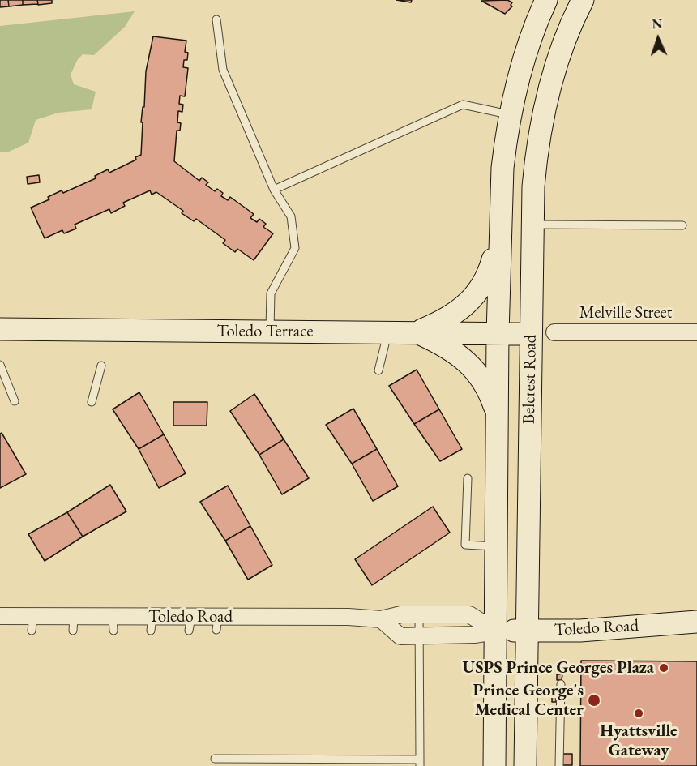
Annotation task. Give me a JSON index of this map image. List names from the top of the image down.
{
  "streets": {
    "main road": ["Toledo Terrace", "Belcrest Road", "Toledo Road"],
    "street": ["Melville Street"]
  },
  "crossings": [
    ["Melville Street", "Toledo Terrace"],
    ["Melville Street", "Belcrest Road"],
    ["Toledo Terrace", "Belcrest Road"],
    ["Belcrest Road", "Toledo Road"]
  ],
  "places": ["USPS Prince Georges Plaza", "Prince George's Medical Center", "Hyattsville Gateway"],
  "north": "top"
}
